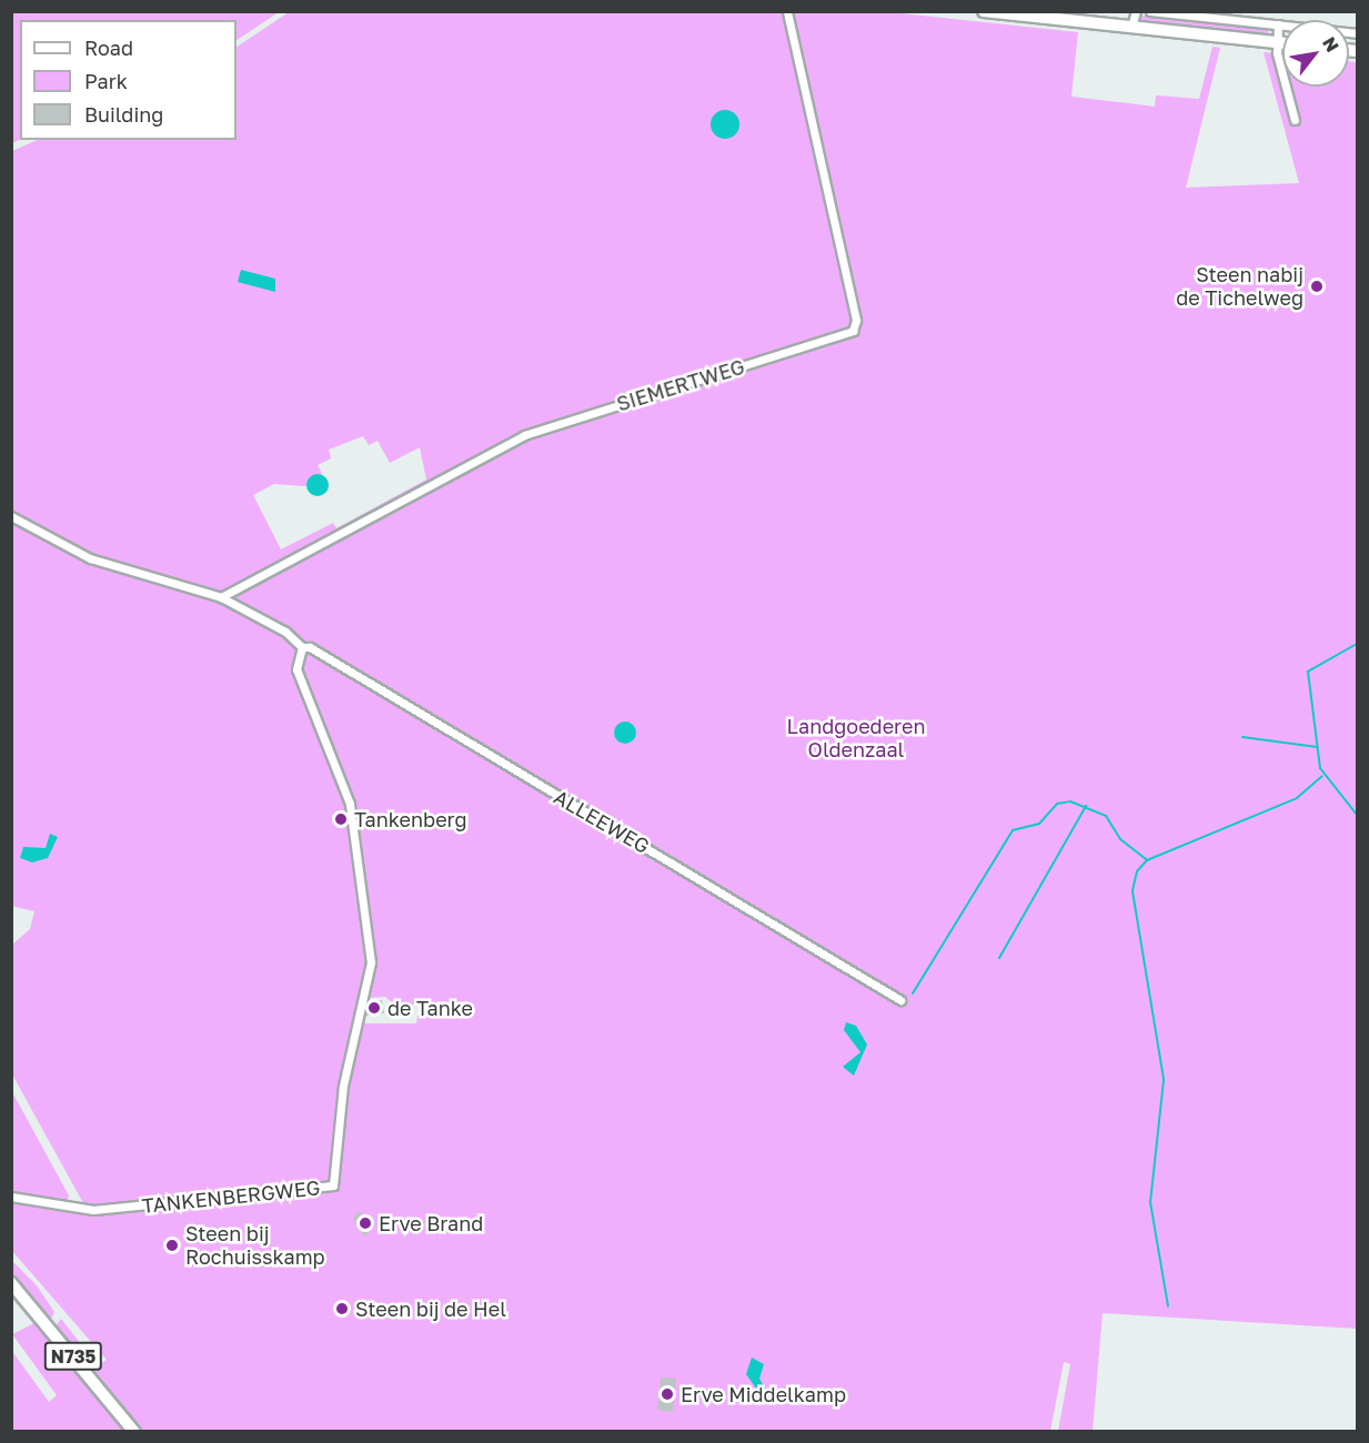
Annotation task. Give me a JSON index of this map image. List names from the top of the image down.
{
  "streets": {
    "main road": ["N735"],
    "street": ["SIEMERTWEG", "ALLEEWEG", "TANKENBERGWEG"]
  },
  "crossings": [
    ["ALLEEWEG", "TANKENBERGWEG"]
  ],
  "parks": ["Landgoederen Oldenzaal"],
  "places": [
    "Steen nabij de Tichelweg",
    "Tankenberg",
    "de Tanke",
    "Erve Brand",
    "Steen bij Rochuisskamp",
    "Steen bij de Hel",
    "Erve Middelkamp"
  ],
  "legend": ["Road", "Park", "Building"],
  "north": "top right"
}
